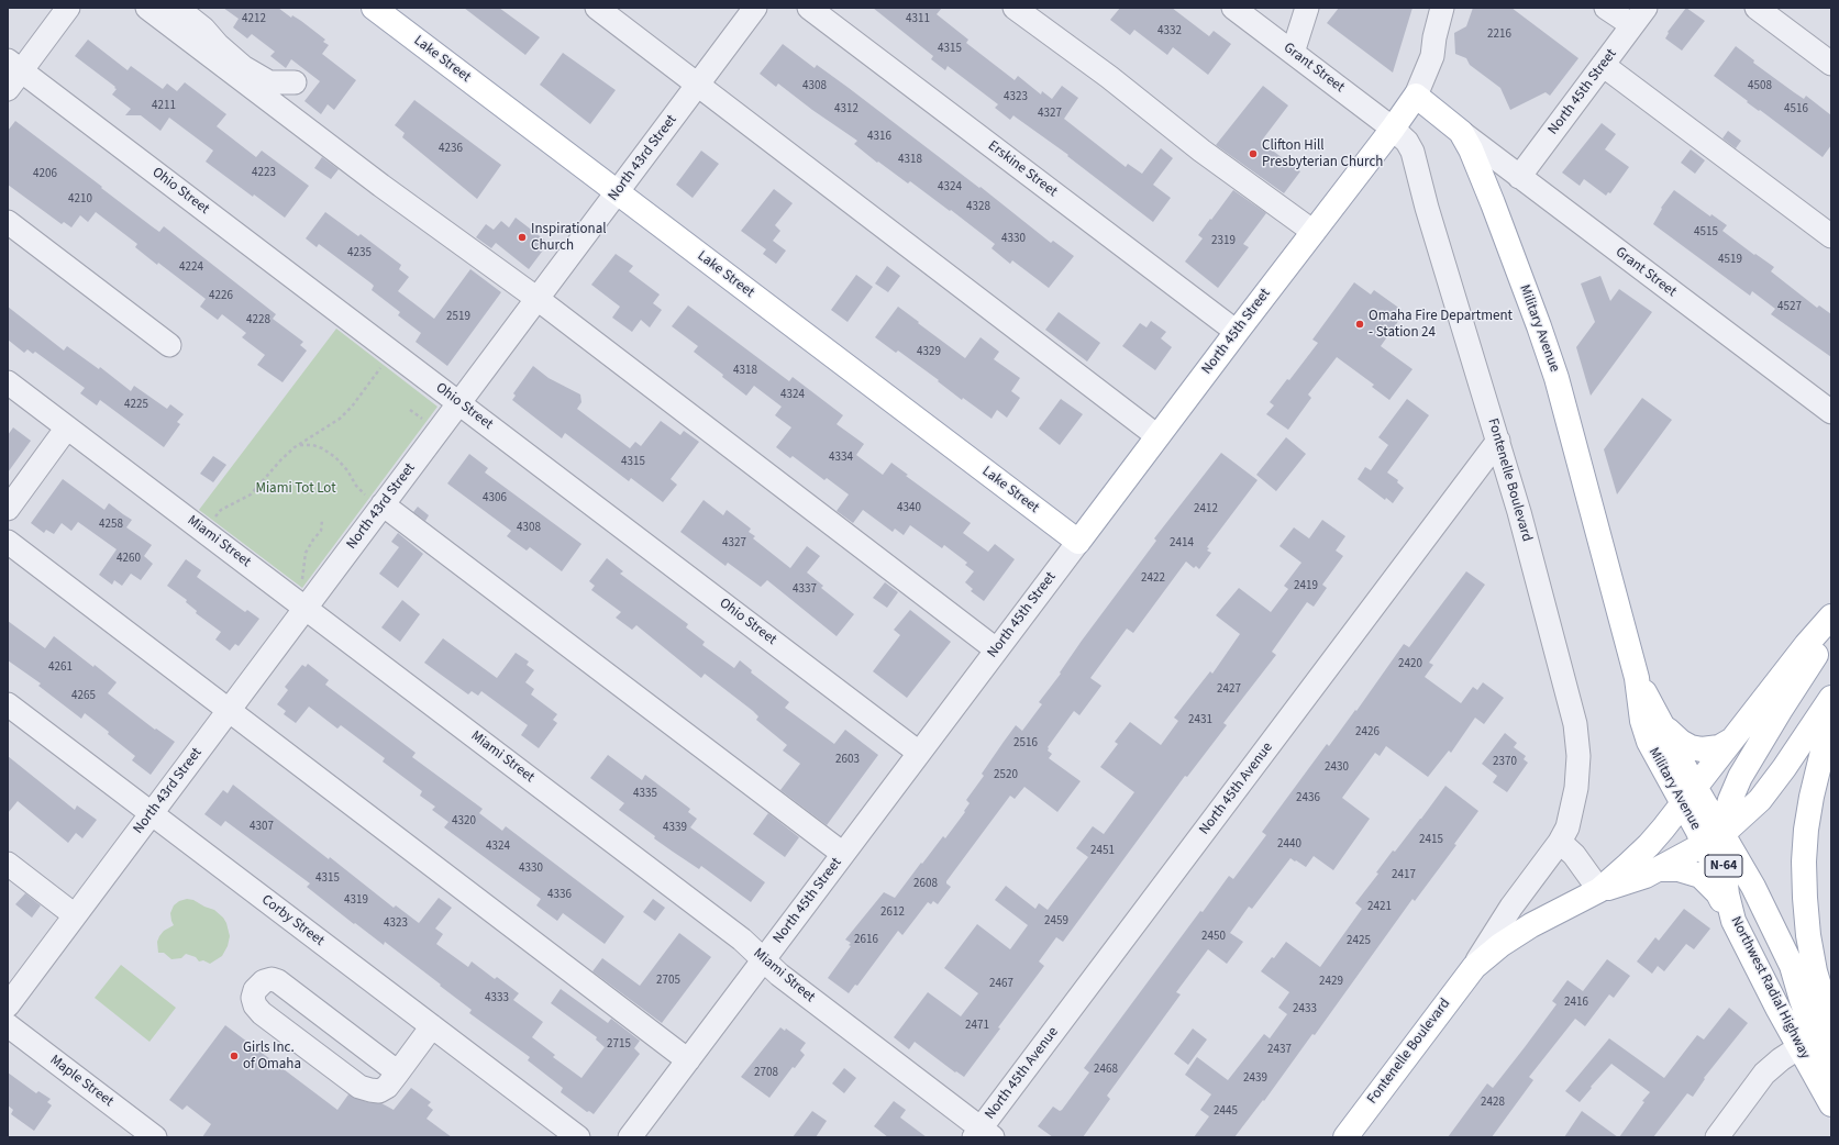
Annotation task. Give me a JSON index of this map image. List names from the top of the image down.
{
  "streets": {
    "main road": [
      "Lake Street",
      "North 45th Street",
      "Military Avenue",
      "Fontenelle Boulevard",
      "N-64",
      "Northwest Radial Highway"
    ],
    "street": [
      "Grant Street",
      "North 43rd Street",
      "Erskine Street",
      "Ohio Street",
      "Miami Street",
      "North 45th Avenue",
      "Corby Street",
      "Maple Street"
    ]
  },
  "crossings": [
    ["Lake Street", "North 45th Street"],
    ["Lake Street", "North 43rd Street"],
    ["Grant Street", "North 45th Street"],
    ["Grant Street", "Military Avenue"],
    ["Grant Street", "Fontenelle Boulevard"],
    ["North 45th Street", "Erskine Street"],
    ["North 45th Street", "Ohio Street"],
    ["North 45th Street", "Military Avenue"],
    ["North 45th Street", "Fontenelle Boulevard"],
    ["North 45th Street", "Miami Street"],
    ["North 43rd Street", "Ohio Street"],
    ["North 43rd Street", "Miami Street"],
    ["North 43rd Street", "Corby Street"],
    ["Military Avenue", "Northwest Radial Highway"],
    ["Fontenelle Boulevard", "North 45th Avenue"],
    ["Miami Street", "North 45th Avenue"]
  ],
  "parks": ["Miami Tot Lot"],
  "places": [
    "Clifton Hill Presbyterian Church",
    "Inspirational Church",
    "Omaha Fire Department - Station 24",
    "Girls Inc. of Omaha"
  ],
  "house_numbers": [
    "4212",
    "4311",
    "4332",
    "2216",
    "4315",
    "4308",
    "4508",
    "4323",
    "4211",
    "4312",
    "4516",
    "4327",
    "4316",
    "4236",
    "4318",
    "4223",
    "4206",
    "4324",
    "4210",
    "4328",
    "4515",
    "4330",
    "2319",
    "4235",
    "4519",
    "4224",
    "4226",
    "4527",
    "2519",
    "4228",
    "4329",
    "4318",
    "4324",
    "4225",
    "4334",
    "4315",
    "4306",
    "4340",
    "2412",
    "4258",
    "4308",
    "4327",
    "2414",
    "4260",
    "2422",
    "2419",
    "4337",
    "2420",
    "4261",
    "2427",
    "4265",
    "2431",
    "2426",
    "2516",
    "2603",
    "2370",
    "2430",
    "2520",
    "4335",
    "2436",
    "4320",
    "4307",
    "4339",
    "2415",
    "2440",
    "4324",
    "2451",
    "4330",
    "2417",
    "4315",
    "2608",
    "4336",
    "4319",
    "2421",
    "2612",
    "2459",
    "4323",
    "2450",
    "2616",
    "2425",
    "2705",
    "2429",
    "2467",
    "4333",
    "2416",
    "2433",
    "2471",
    "2715",
    "2437",
    "2468",
    "2708",
    "2439",
    "2428",
    "2445"
  ]
}
